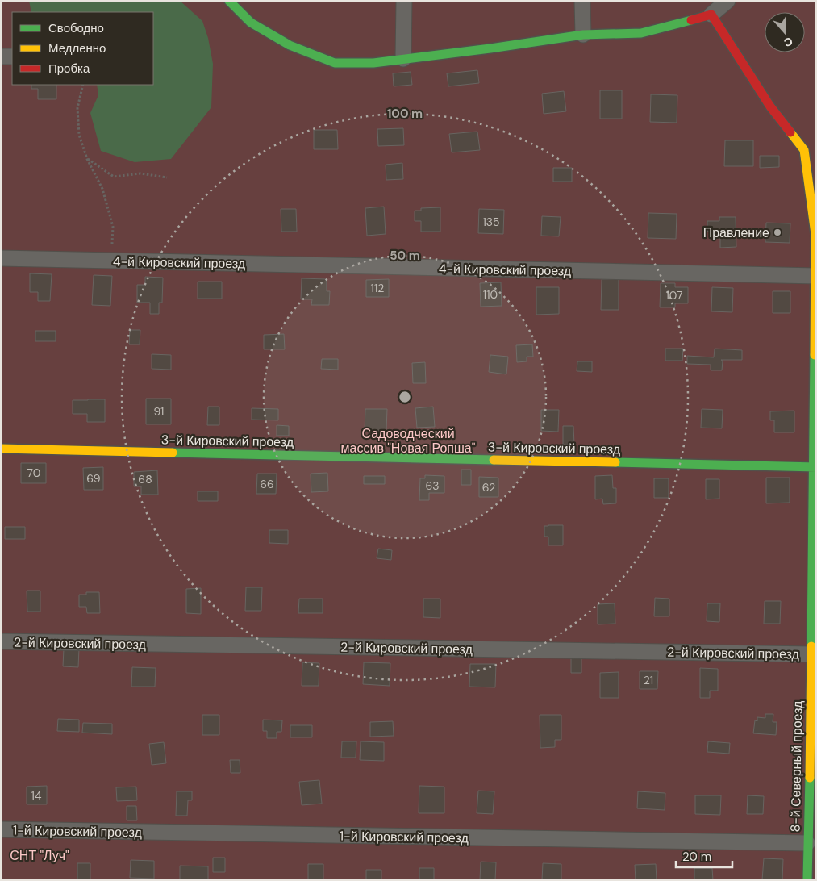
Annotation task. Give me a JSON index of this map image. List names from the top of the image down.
{
  "streets": {
    "street": [
      "4-й Кировский проезд",
      "3-й Кировский проезд",
      "2-й Кировский проезд",
      "8-й Северный проезд",
      "1-й Кировский проезд"
    ]
  },
  "crossings": [
    ["4-й Кировский проезд", "8-й Северный проезд"],
    ["3-й Кировский проезд", "8-й Северный проезд"],
    ["2-й Кировский проезд", "8-й Северный проезд"],
    ["8-й Северный проезд", "1-й Кировский проезд"]
  ],
  "parks": ["Садоводческий массив \"Новая Ропша\"", "СНТ \"Луч\""],
  "places": ["Правление"],
  "house_numbers": [
    "135",
    "112",
    "110",
    "107",
    "91",
    "70",
    "69",
    "68",
    "66",
    "63",
    "62",
    "21",
    "14"
  ],
  "legend": ["Свободно", "Медленно", "Пробка"],
  "scale_bar": "20 m",
  "north": "bottom",
  "rings": ["100 m", "50 m"]
}
